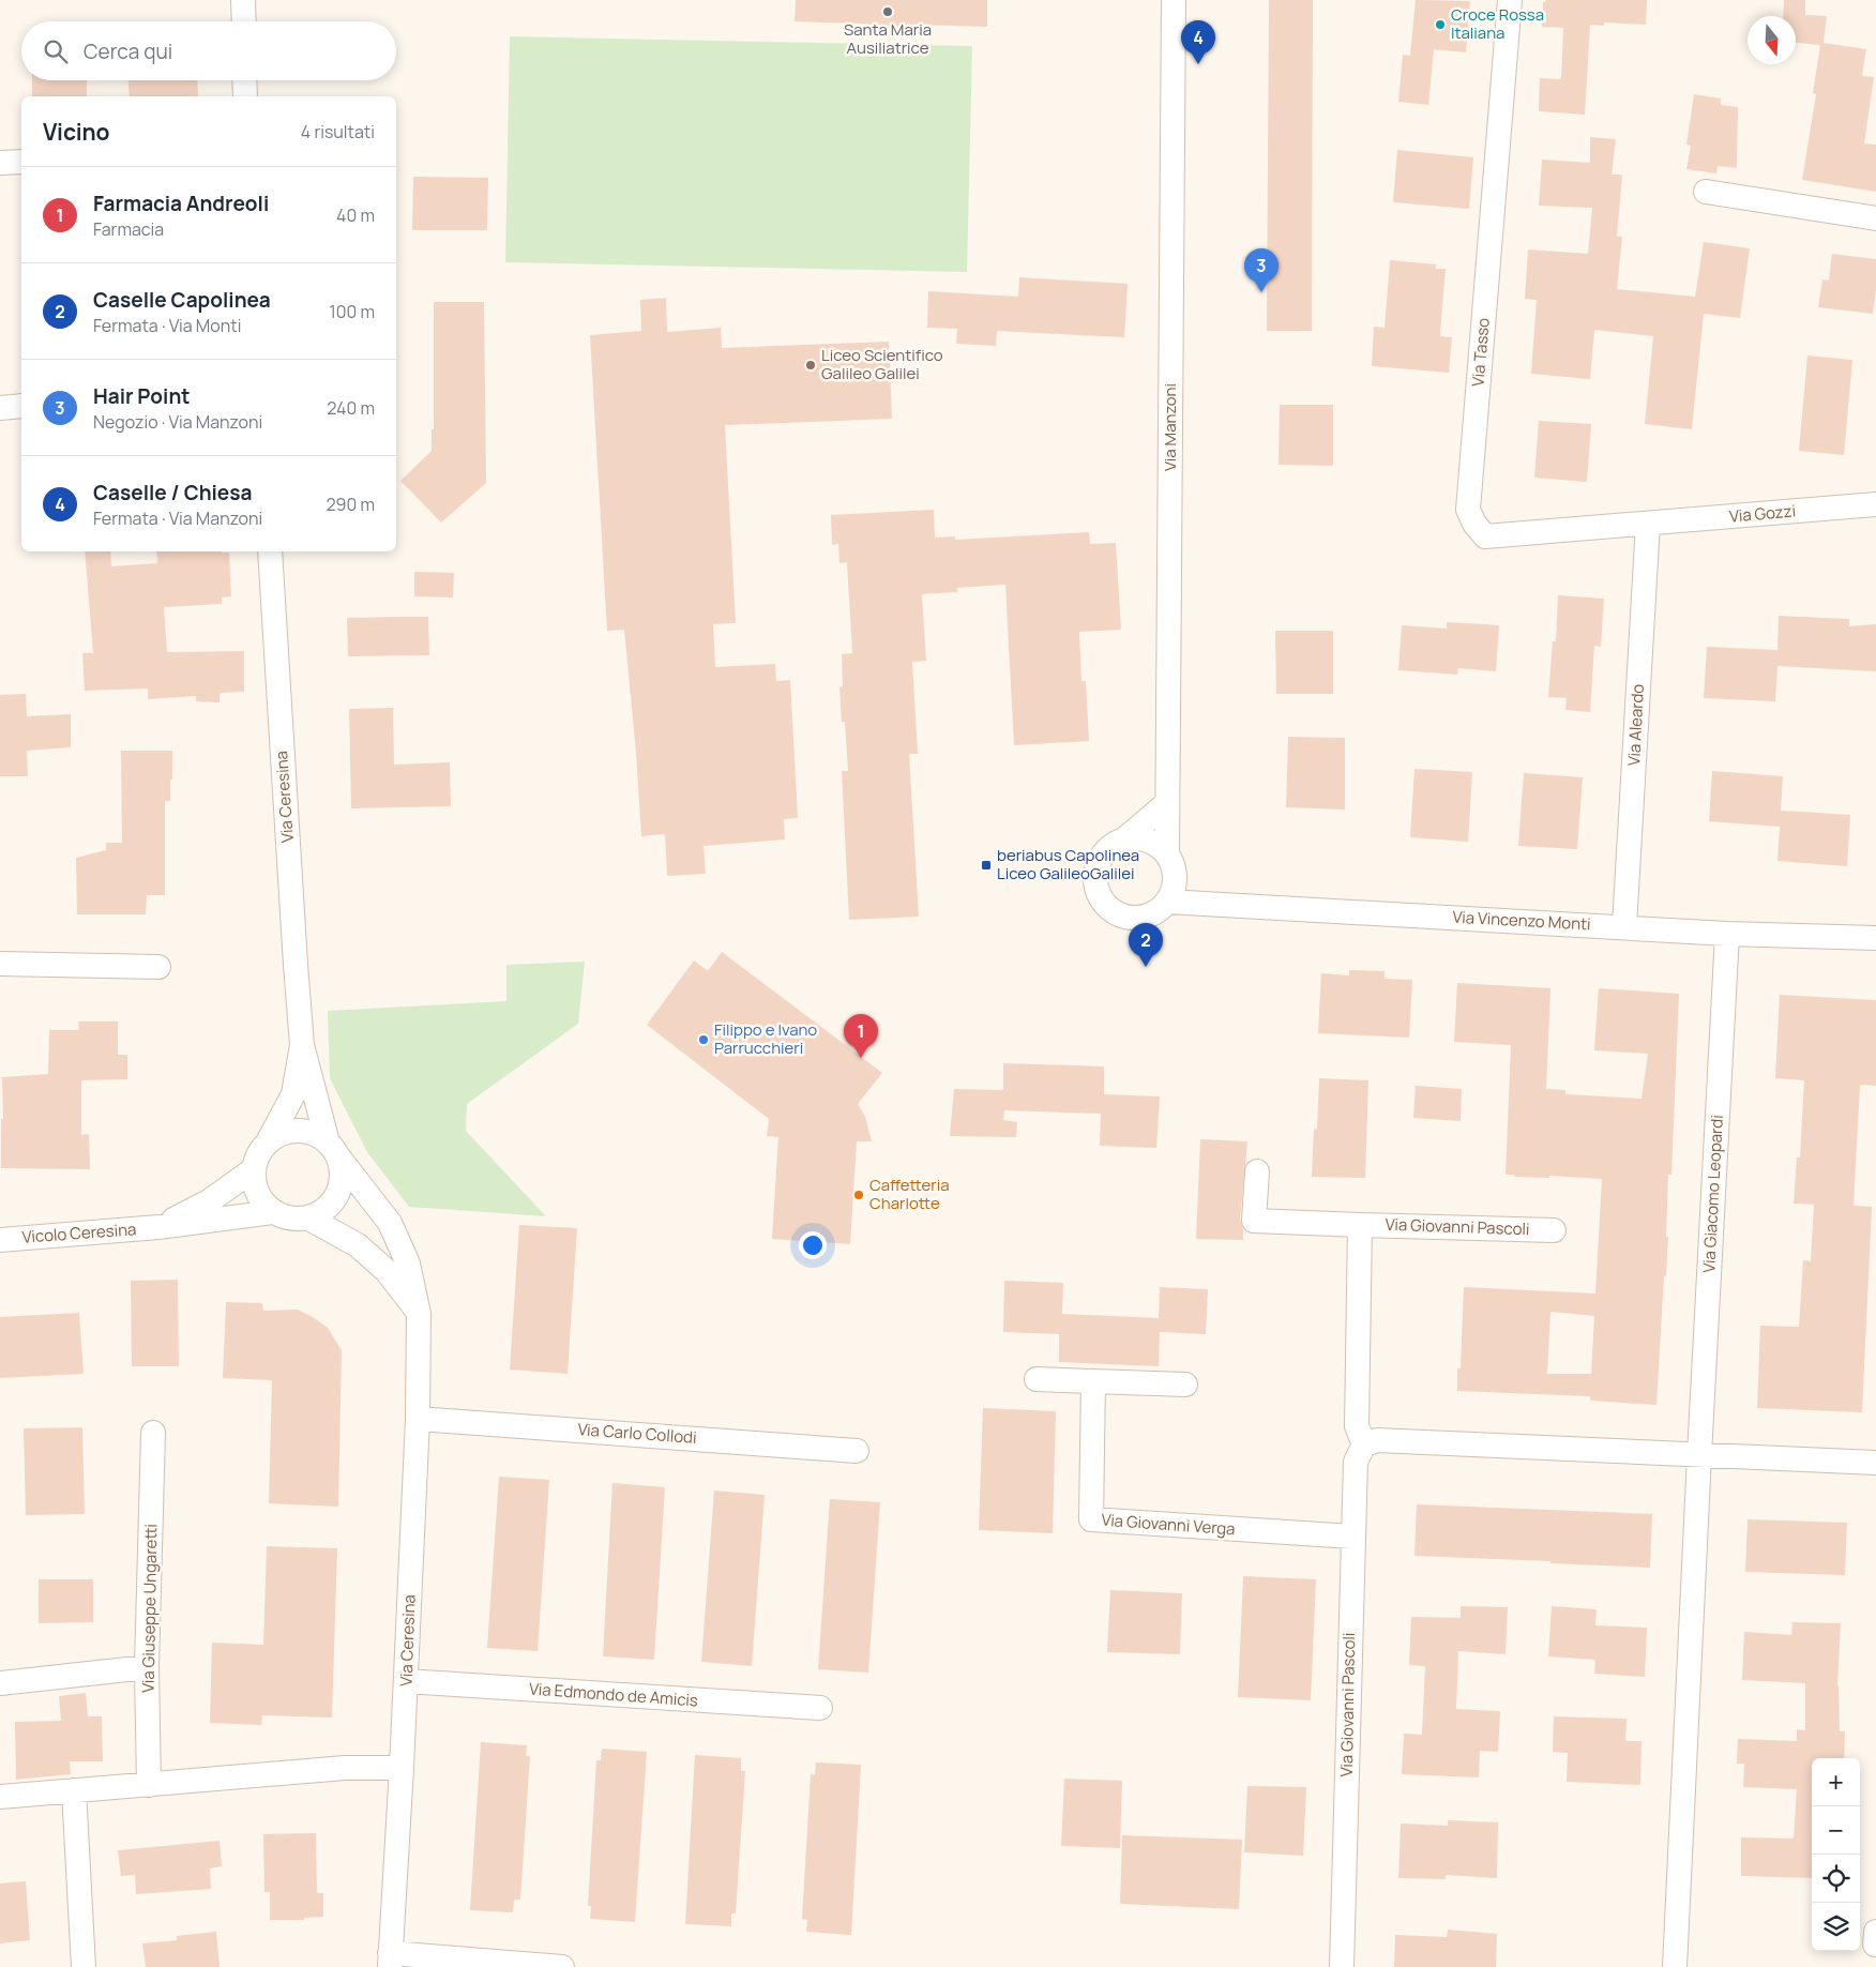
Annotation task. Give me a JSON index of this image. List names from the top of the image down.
{
  "streets": {
    "street": [
      "Via Tasso",
      "Via Manzoni",
      "Via Gozzi",
      "Via Aleardo",
      "Via Ceresina",
      "Via Vincenzo Monti",
      "Via Giacomo Leopardi",
      "Via Giovanni Pascoli",
      "Vicolo Ceresina",
      "Via Carlo Collodi",
      "Via Giovanni Verga",
      "Via Giuseppe Ungaretti",
      "Via Edmondo de Amicis"
    ]
  },
  "crossings": [
    ["Via Tasso", "Via Gozzi"],
    ["Via Tasso", "Via Aleardo"],
    ["Via Manzoni", "Via Vincenzo Monti"],
    ["Via Gozzi", "Via Aleardo"],
    ["Via Aleardo", "Via Vincenzo Monti"],
    ["Via Ceresina", "Vicolo Ceresina"],
    ["Via Ceresina", "Via Carlo Collodi"],
    ["Via Ceresina", "Via Edmondo de Amicis"],
    ["Via Vincenzo Monti", "Via Giacomo Leopardi"],
    ["Via Giovanni Pascoli", "Via Giovanni Verga"]
  ],
  "places": {
    "other": [
      "Santa Maria Ausiliatrice",
      "Croce Rossa Italiana",
      "Liceo Scientifico Galileo Galilei",
      "Filippo e Ivano Parrucchieri",
      "Caffetteria Charlotte"
    ],
    "transit": ["beriabus Capolinea Liceo GalileoGalilei"]
  },
  "north": "bottom",
  "page": {
    "pins": [
      "4",
      "3",
      "2",
      "1"
    ],
    "search": "Cerca qui",
    "heading": ["Vicino", "4 risultati"],
    "list": [
      {
        "mark": "1",
        "name": "Farmacia Andreoli",
        "note": "Farmacia",
        "value": "40 m"
      },
      {
        "mark": "2",
        "name": "Caselle Capolinea",
        "note": "Fermata · Via Monti",
        "value": "100 m"
      },
      {
        "mark": "3",
        "name": "Hair Point",
        "note": "Negozio · Via Manzoni",
        "value": "240 m"
      },
      {
        "mark": "4",
        "name": "Caselle / Chiesa",
        "note": "Fermata · Via Manzoni",
        "value": "290 m"
      }
    ],
    "map_buttons": ["+", "−"]
  }
}
